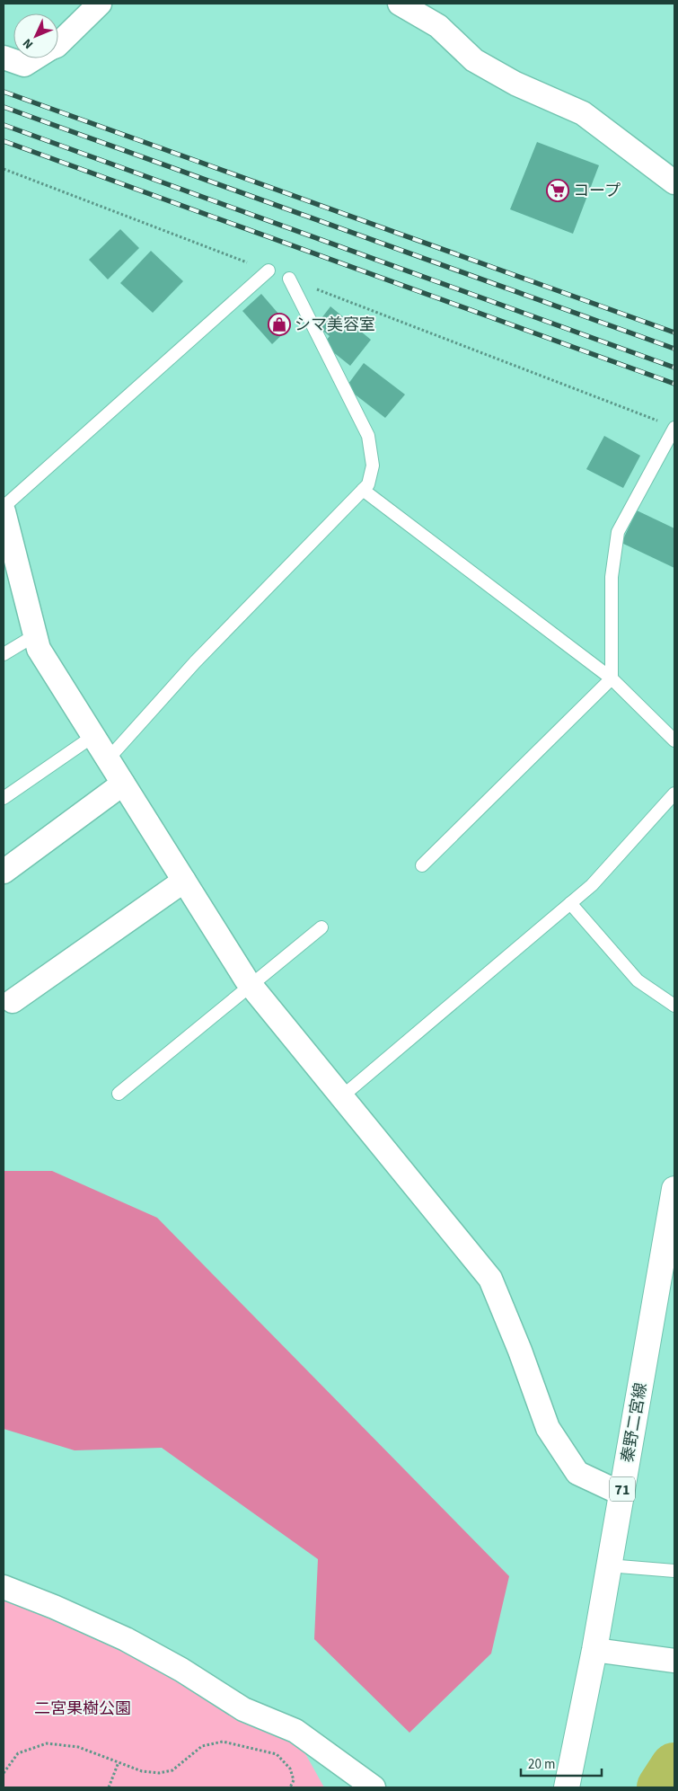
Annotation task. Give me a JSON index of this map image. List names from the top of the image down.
{
  "streets": {
    "main road": ["秦野二宮線", "71"]
  },
  "parks": ["二宮果樹公園"],
  "places": {
    "supermarket": ["コープ"],
    "shop": ["シマ美容室"]
  },
  "scale_bar": "20 m",
  "north": "bottom left"
}
